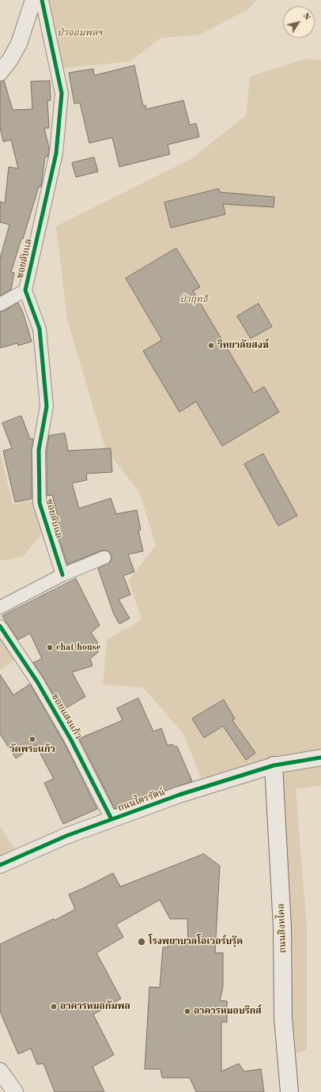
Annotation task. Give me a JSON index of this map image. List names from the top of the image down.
{
  "streets": {
    "main road": ["ถนนสิงหไคล"],
    "street": ["ซอยลับแล", "ซอยแสงแก้ว", "ถนนไตรรัตน์"]
  },
  "crossings": [
    ["ซอยแสงแก้ว", "ถนนไตรรัตน์"],
    ["ถนนไตรรัตน์", "ถนนสิงหไคล"]
  ],
  "parks": ["ป่าจอมพลฯ", "ป่าฤทธิ"],
  "places": [
    "วิทยาลัยสงฆ์",
    "chat house",
    "วัดพระแก้ว",
    "โรงพยาบาลโอเวอร์บรุ๊ค",
    "อาคารหมอกัมพล",
    "อาคารหมอบริกส์"
  ],
  "north": "top right"
}
